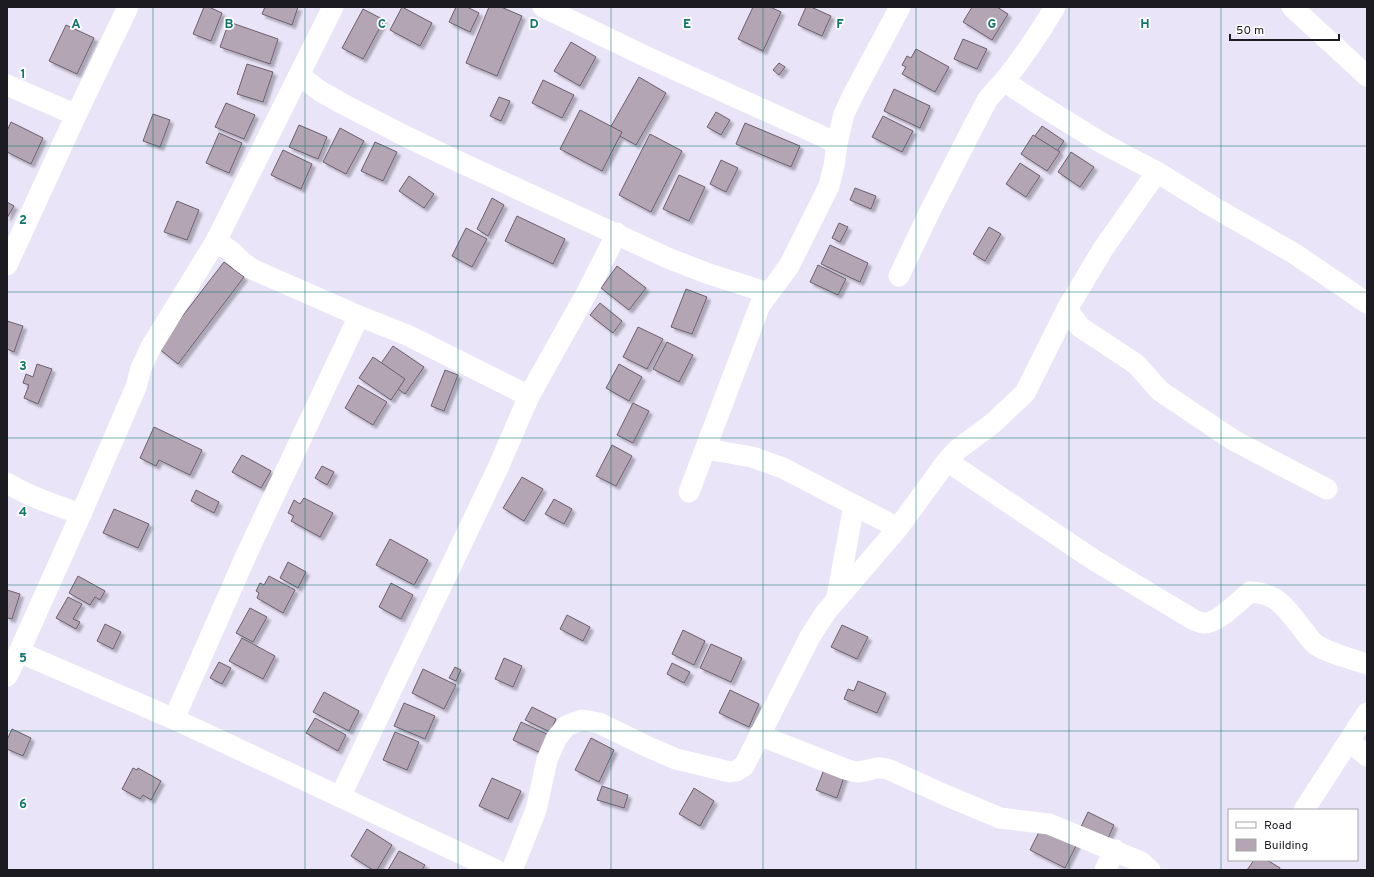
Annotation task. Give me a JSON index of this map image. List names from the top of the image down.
{
  "legend": ["Road", "Building"],
  "scale_bar": "50 m",
  "grid": {
    "columns": [
      "A",
      "B",
      "C",
      "D",
      "E",
      "F",
      "G",
      "H"
    ],
    "rows": [
      "1",
      "2",
      "3",
      "4",
      "5",
      "6"
    ]
  }
}
